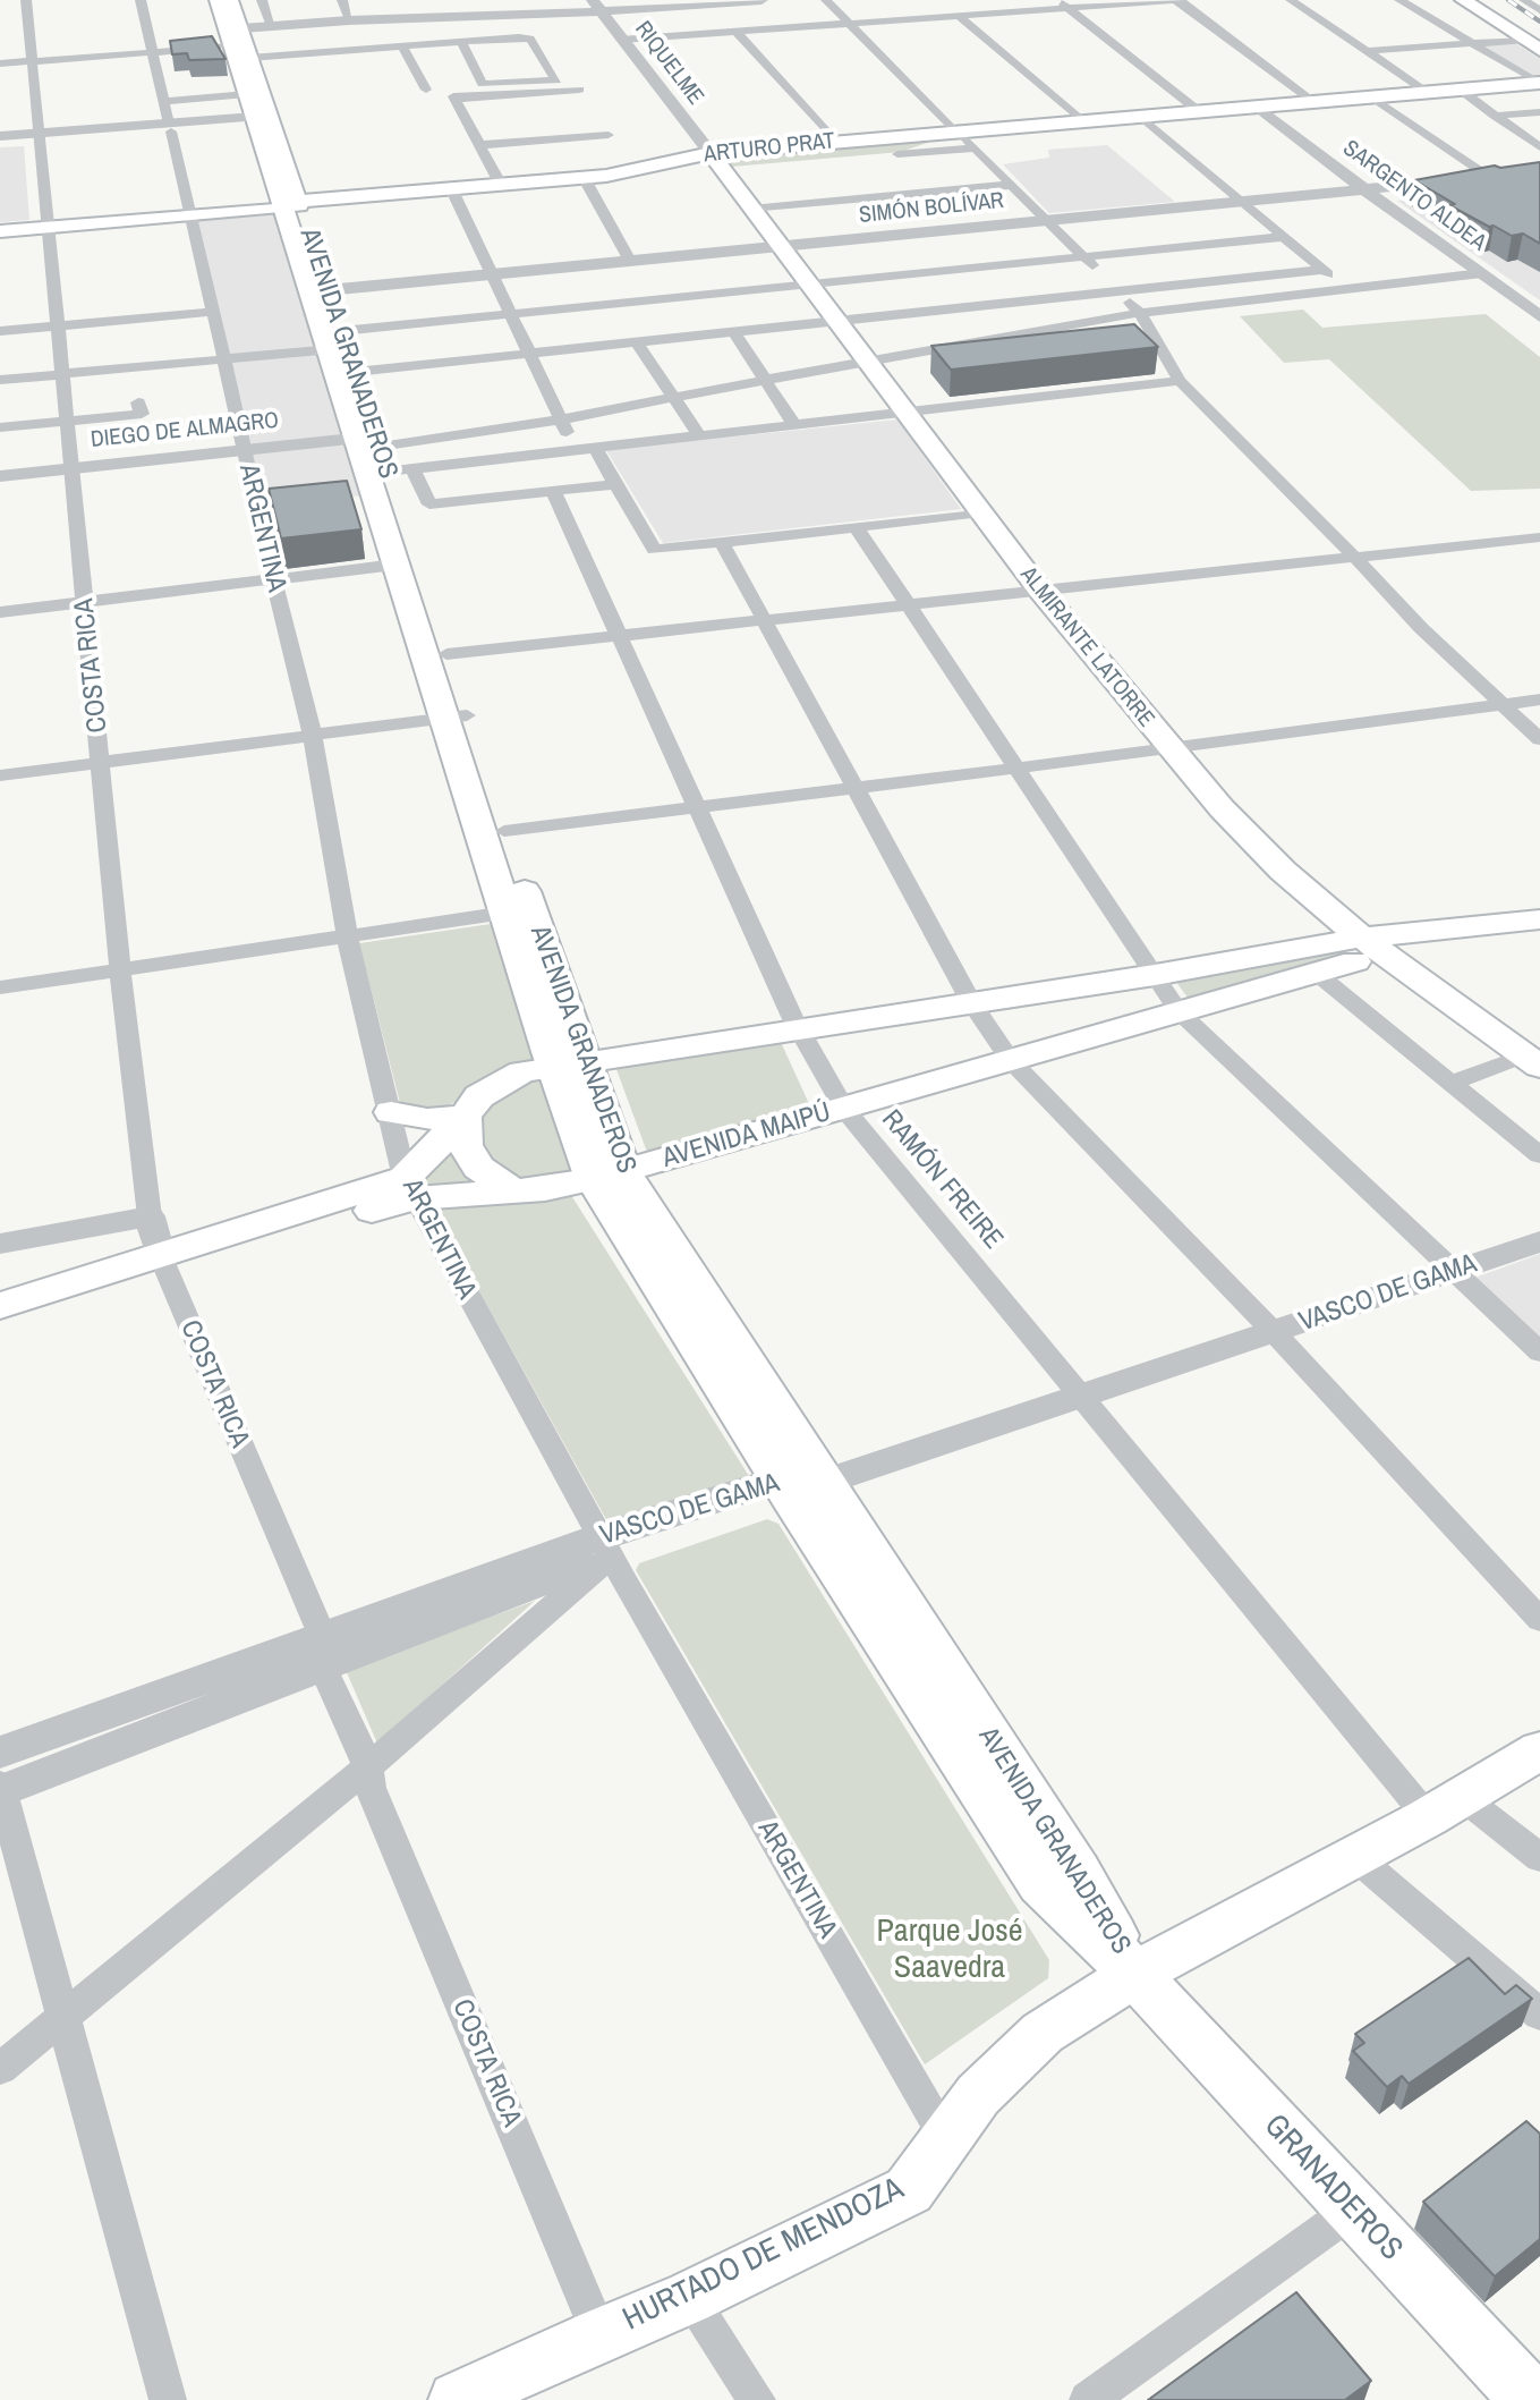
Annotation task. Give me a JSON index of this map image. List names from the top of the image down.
{
  "streets": {
    "main road": [
      "ARTURO PRAT",
      "AVENIDA GRANADEROS",
      "ALMIRANTE LATORRE",
      "AVENIDA MAIPÚ",
      "GRANADEROS",
      "HURTADO DE MENDOZA"
    ],
    "street": [
      "RIQUELME",
      "SARGENTO ALDEA",
      "SIMÓN BOLÍVAR",
      "DIEGO DE ALMAGRO",
      "ARGENTINA",
      "COSTA RICA",
      "RAMÓN FREIRE",
      "VASCO DE GAMA"
    ]
  },
  "crossings": [
    ["RIQUELME", "ARTURO PRAT"],
    ["RIQUELME", "ALMIRANTE LATORRE"],
    ["ARTURO PRAT", "SARGENTO ALDEA"],
    ["ARTURO PRAT", "AVENIDA GRANADEROS"],
    ["ARTURO PRAT", "ARGENTINA"],
    ["ARTURO PRAT", "ALMIRANTE LATORRE"],
    ["ARTURO PRAT", "COSTA RICA"],
    ["SARGENTO ALDEA", "SIMÓN BOLÍVAR"],
    ["SIMÓN BOLÍVAR", "AVENIDA GRANADEROS"],
    ["SIMÓN BOLÍVAR", "ALMIRANTE LATORRE"],
    ["AVENIDA GRANADEROS", "DIEGO DE ALMAGRO"],
    ["AVENIDA GRANADEROS", "AVENIDA MAIPÚ"],
    ["AVENIDA GRANADEROS", "VASCO DE GAMA"],
    ["AVENIDA GRANADEROS", "GRANADEROS"],
    ["AVENIDA GRANADEROS", "HURTADO DE MENDOZA"],
    ["DIEGO DE ALMAGRO", "ARGENTINA"],
    ["DIEGO DE ALMAGRO", "COSTA RICA"],
    ["ARGENTINA", "AVENIDA MAIPÚ"],
    ["ARGENTINA", "VASCO DE GAMA"],
    ["ARGENTINA", "HURTADO DE MENDOZA"],
    ["ALMIRANTE LATORRE", "AVENIDA MAIPÚ"],
    ["COSTA RICA", "AVENIDA MAIPÚ"],
    ["COSTA RICA", "VASCO DE GAMA"],
    ["COSTA RICA", "HURTADO DE MENDOZA"],
    ["AVENIDA MAIPÚ", "RAMÓN FREIRE"],
    ["RAMÓN FREIRE", "VASCO DE GAMA"],
    ["RAMÓN FREIRE", "HURTADO DE MENDOZA"],
    ["GRANADEROS", "HURTADO DE MENDOZA"]
  ],
  "parks": ["Parque José Saavedra"]
}
